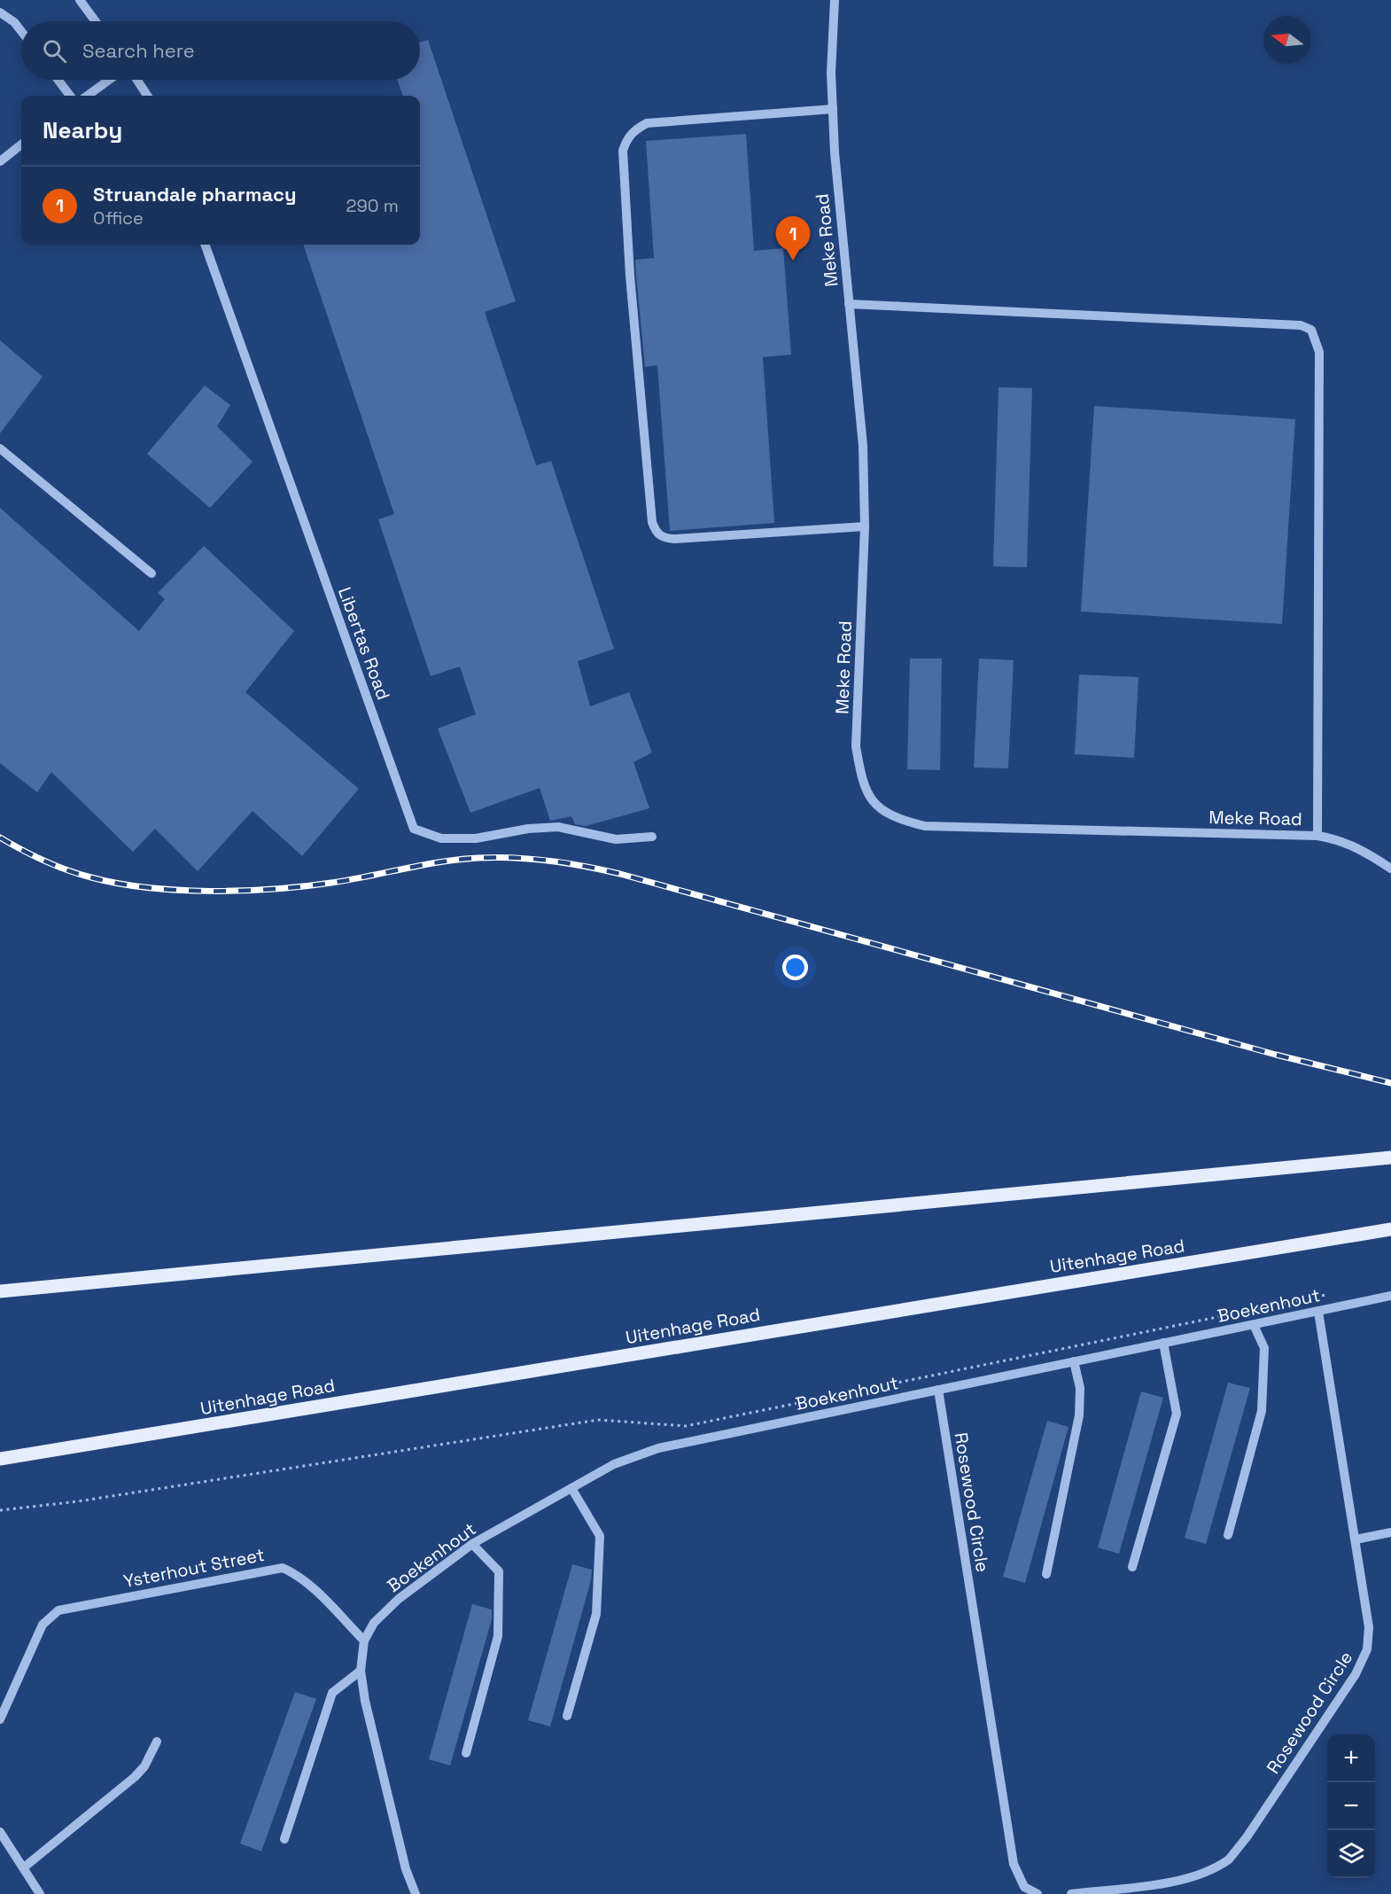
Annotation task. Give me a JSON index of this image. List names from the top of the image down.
{
  "streets": {
    "main road": ["Uitenhage Road"],
    "street": [
      "Meke Road",
      "Libertas Road",
      "Boekenhout",
      "Rosewood Circle",
      "Ysterhout Street"
    ]
  },
  "crossings": [
    ["Boekenhout", "Rosewood Circle"],
    ["Boekenhout", "Ysterhout Street"]
  ],
  "north": "left",
  "page": {
    "search": "Search here",
    "heading": "Nearby",
    "list": [
      {
        "mark": "1",
        "name": "Struandale pharmacy",
        "note": "Office",
        "value": "290 m"
      }
    ],
    "pins": "1",
    "map_buttons": ["+", "−"]
  }
}
